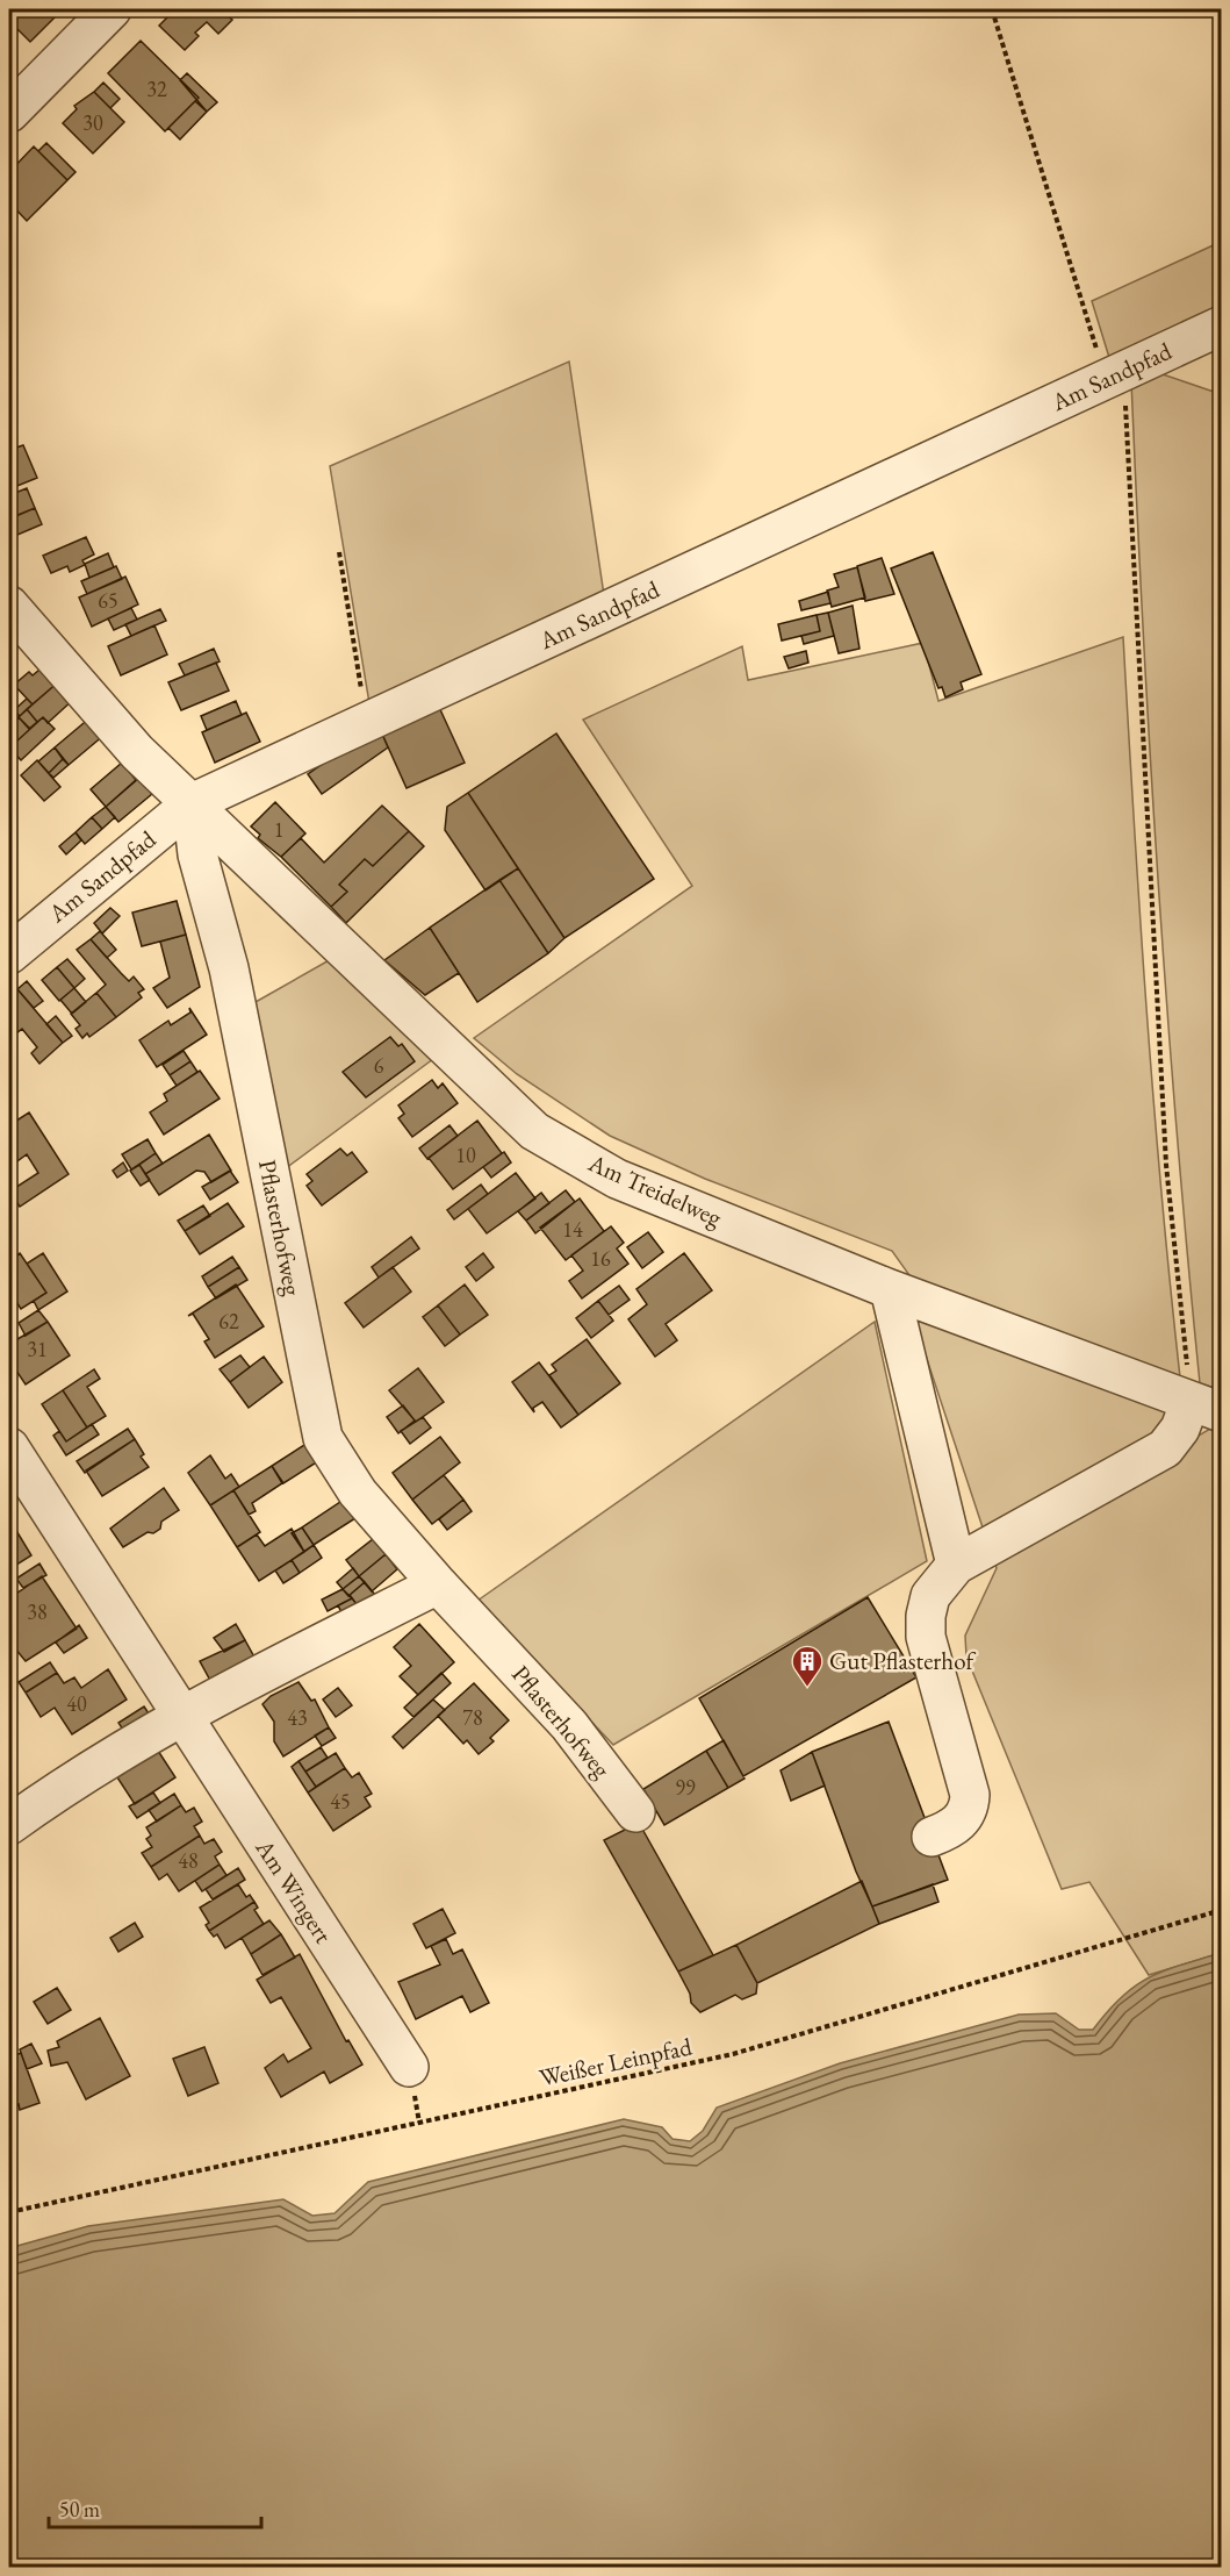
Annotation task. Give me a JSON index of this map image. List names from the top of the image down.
{
  "streets": {
    "street": [
      "Am Sandpfad",
      "Am Treidelweg",
      "Pflasterhofweg",
      "Am Wingert"
    ],
    "path": ["Weißer Leinpfad"]
  },
  "crossings": [
    ["Am Sandpfad", "Am Treidelweg"],
    ["Am Sandpfad", "Pflasterhofweg"],
    ["Am Treidelweg", "Pflasterhofweg"]
  ],
  "places": {
    "building": ["Gut Pflasterhof"]
  },
  "house_numbers": [
    "32",
    "30",
    "65",
    "1",
    "6",
    "10",
    "14",
    "16",
    "62",
    "31",
    "38",
    "40",
    "43",
    "78",
    "99",
    "45",
    "48"
  ],
  "scale_bar": "50 m"
}
